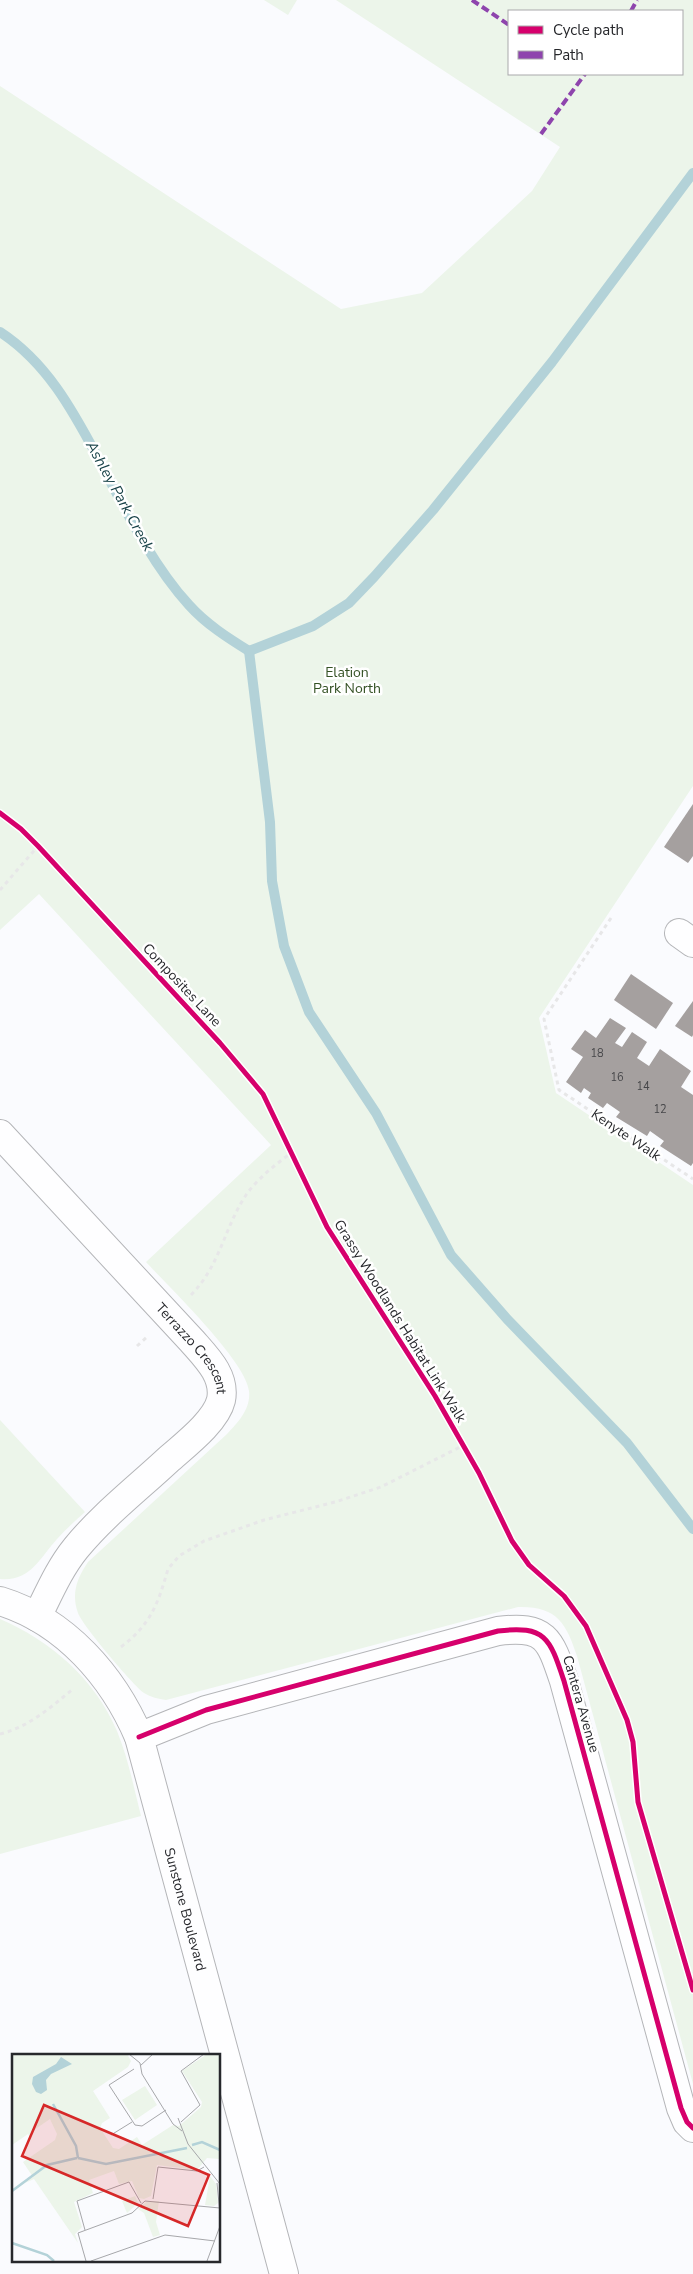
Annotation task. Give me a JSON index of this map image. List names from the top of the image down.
{
  "streets": {
    "street": ["Terrazzo Crescent", "Cantera Avenue", "Sunstone Boulevard"],
    "path": ["Kenyte Walk", "Grassy Woodlands Habitat Link Walk"],
    "cycle path": ["Composites Lane"]
  },
  "crossings": [
    ["Terrazzo Crescent", "Sunstone Boulevard"],
    ["Cantera Avenue", "Sunstone Boulevard"]
  ],
  "water": ["Ashley Park Creek"],
  "parks": ["Elation Park North"],
  "house_numbers": [
    "18",
    "16",
    "14",
    "12"
  ],
  "legend": ["Cycle path", "Path"]
}
